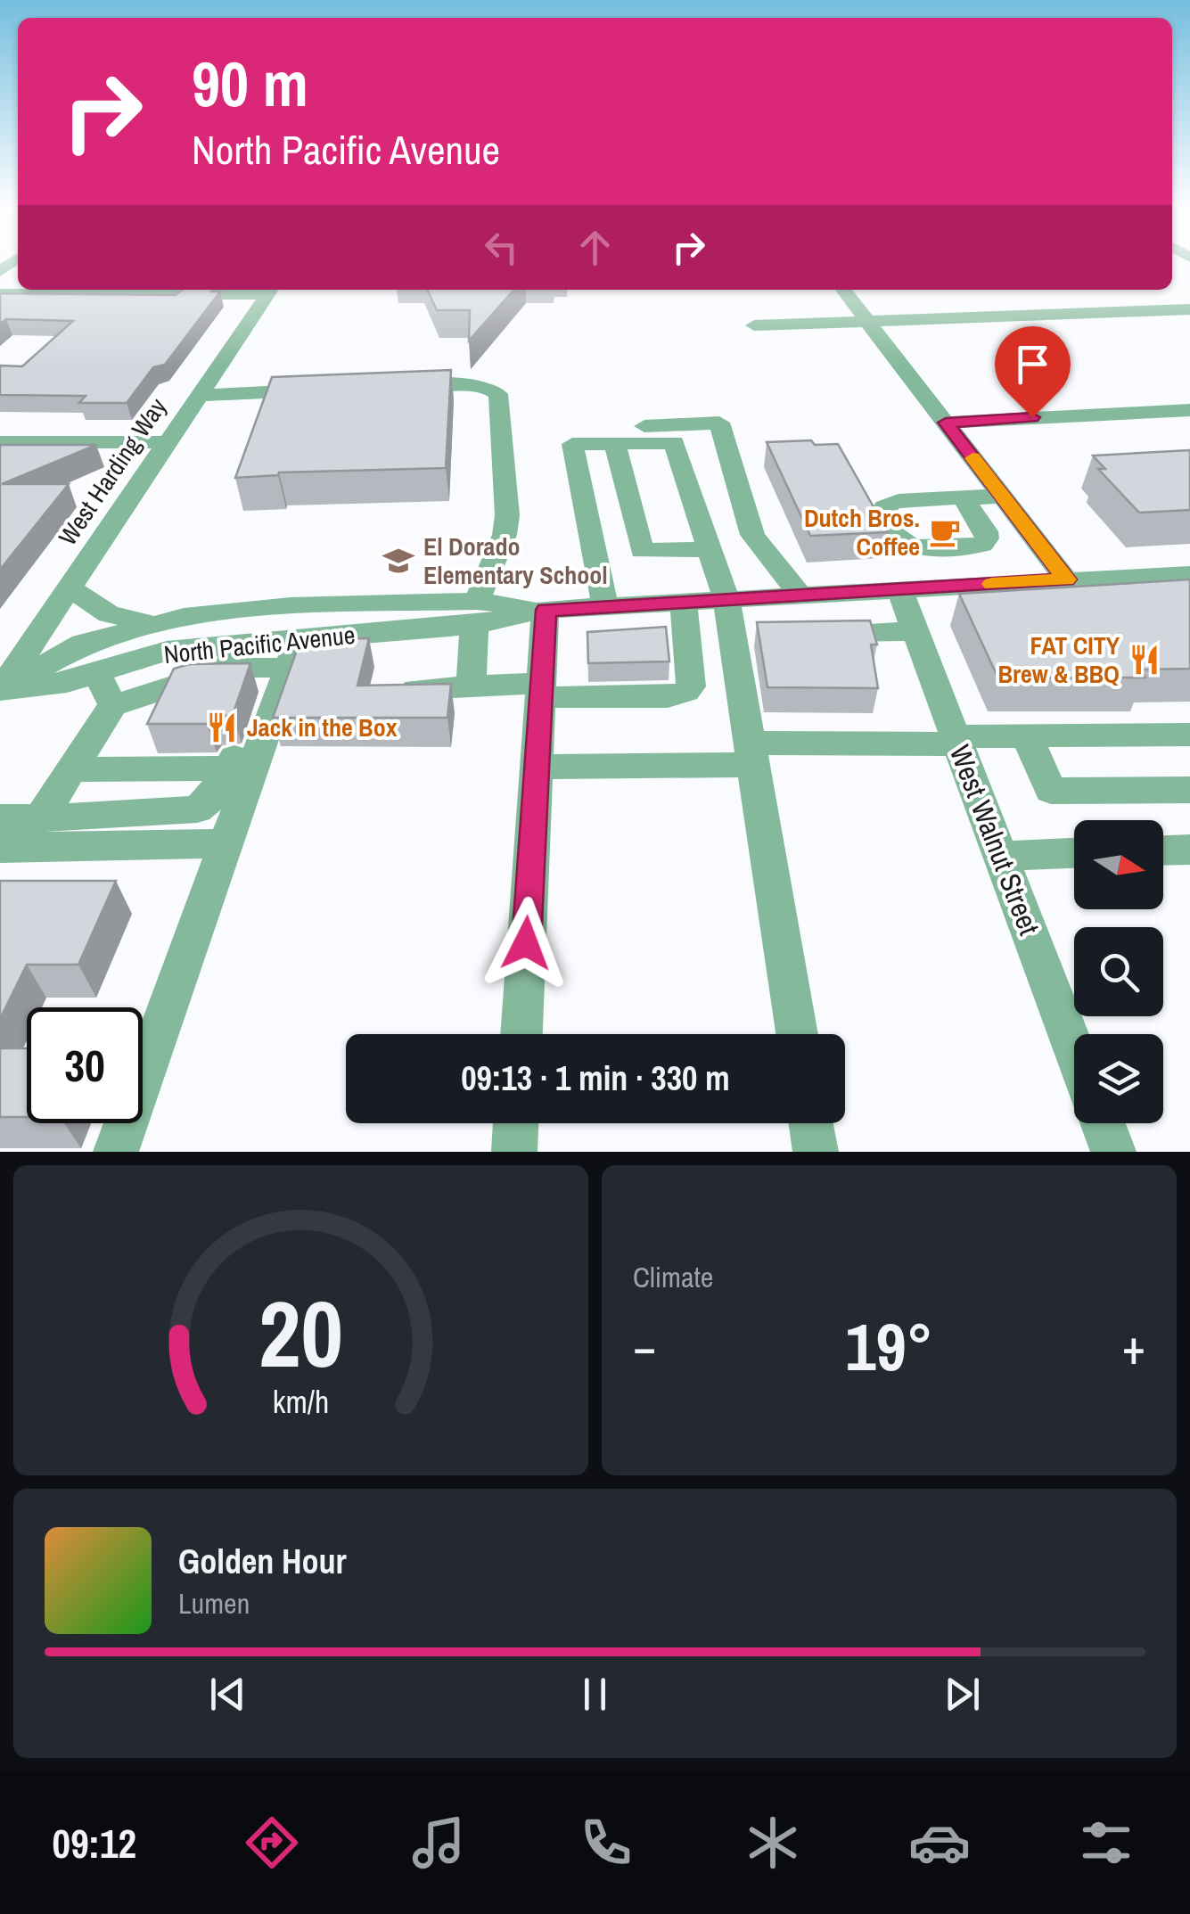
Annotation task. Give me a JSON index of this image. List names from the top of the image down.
{
  "streets": {
    "street": ["West Harding Way", "North Pacific Avenue", "West Walnut Street"]
  },
  "crossings": [
    ["West Harding Way", "North Pacific Avenue"],
    ["North Pacific Avenue", "West Walnut Street"]
  ],
  "places": {
    "cafe": ["Dutch Bros. Coffee"],
    "school or university": ["El Dorado Elementary School"],
    "restaurant": ["FAT CITY Brew & BBQ", "Jack in the Box"]
  },
  "north": "right",
  "page": {
    "turn": ["90 m", "North Pacific Avenue"],
    "limit": "30",
    "trip": "09:13 · 1 min · 330 m",
    "tile": "Climate",
    "heat": ["−", "19°", "+"],
    "song": ["Golden Hour", "Lumen"],
    "tabs": "09:12",
    "gauge": ["20", "km/h"]
  }
}
